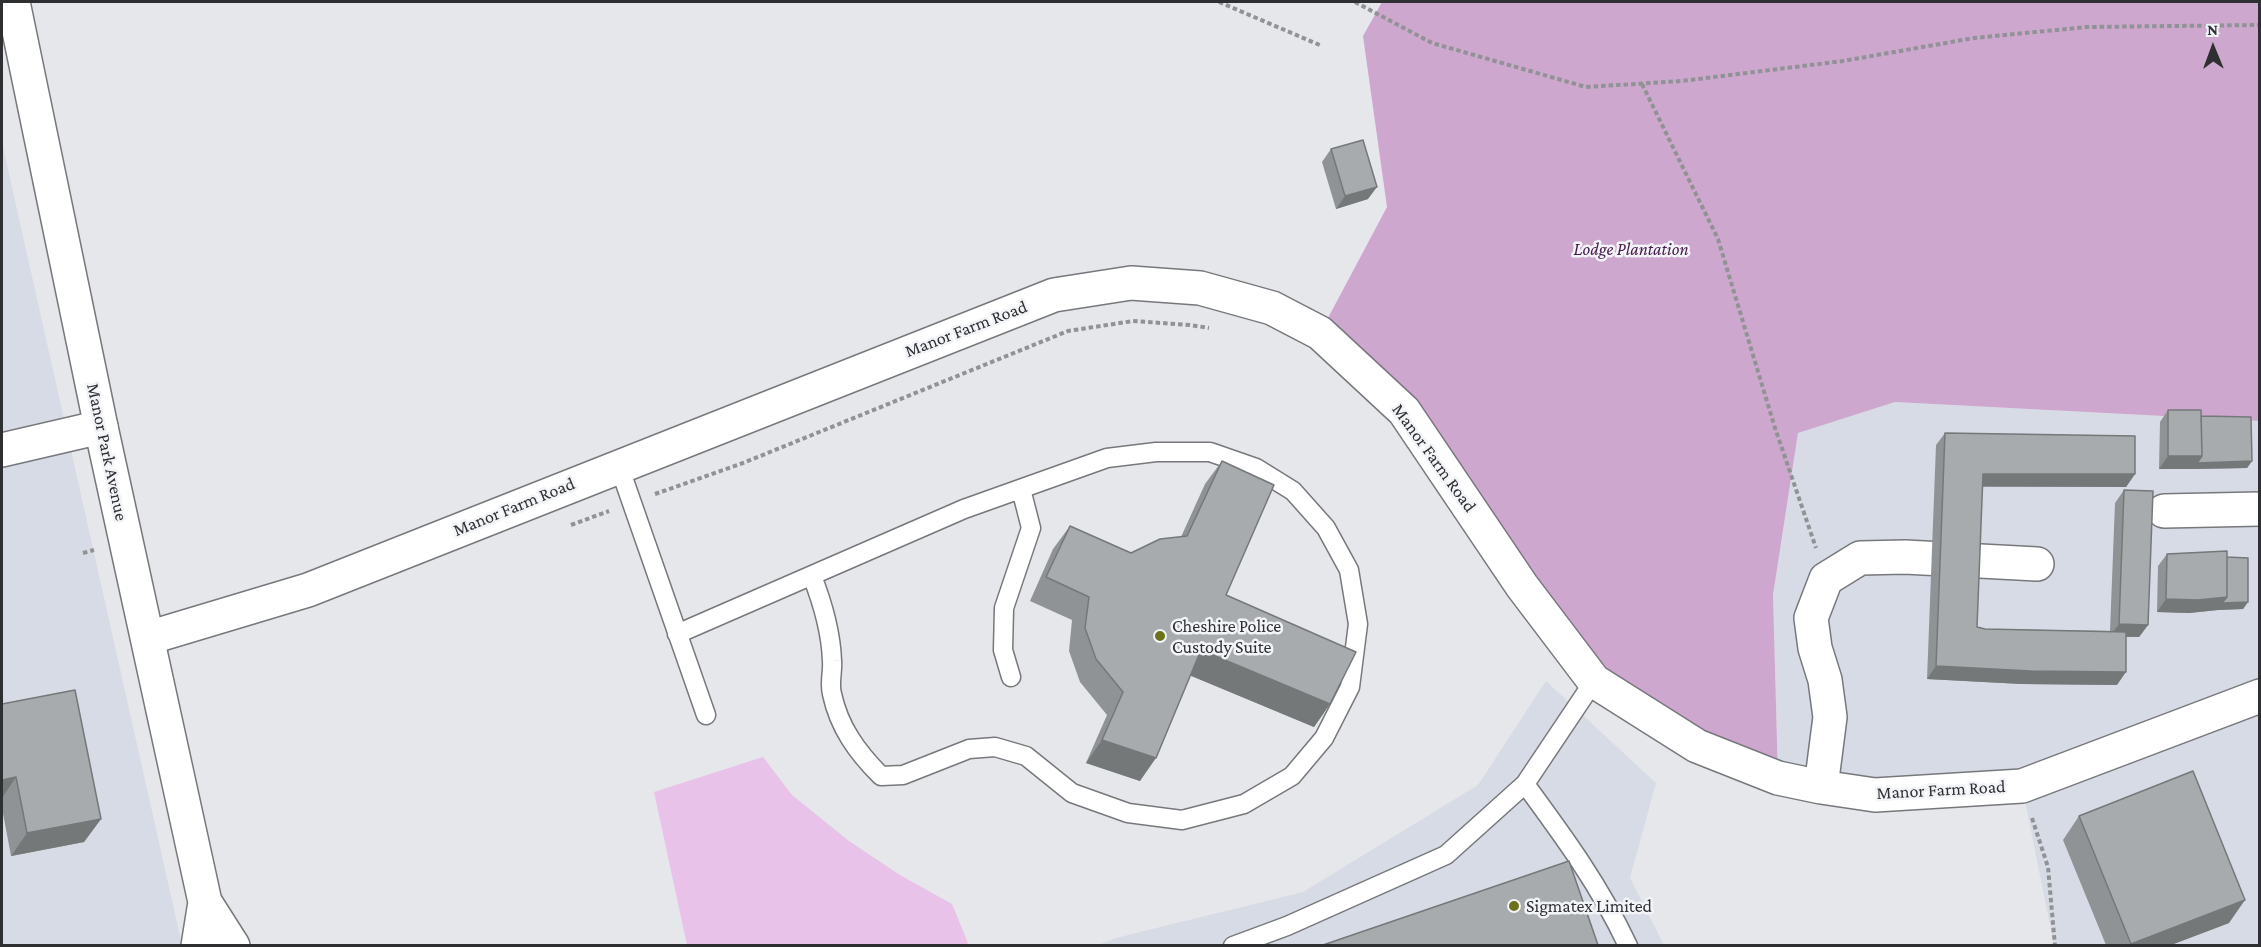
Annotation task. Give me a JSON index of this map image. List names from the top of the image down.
{
  "streets": {
    "street": ["Manor Farm Road", "Manor Park Avenue"]
  },
  "crossings": [
    ["Manor Farm Road", "Manor Park Avenue"]
  ],
  "parks": ["Lodge Plantation"],
  "places": ["Cheshire Police Custody Suite", "Sigmatex Limited"],
  "north": "top"
}
